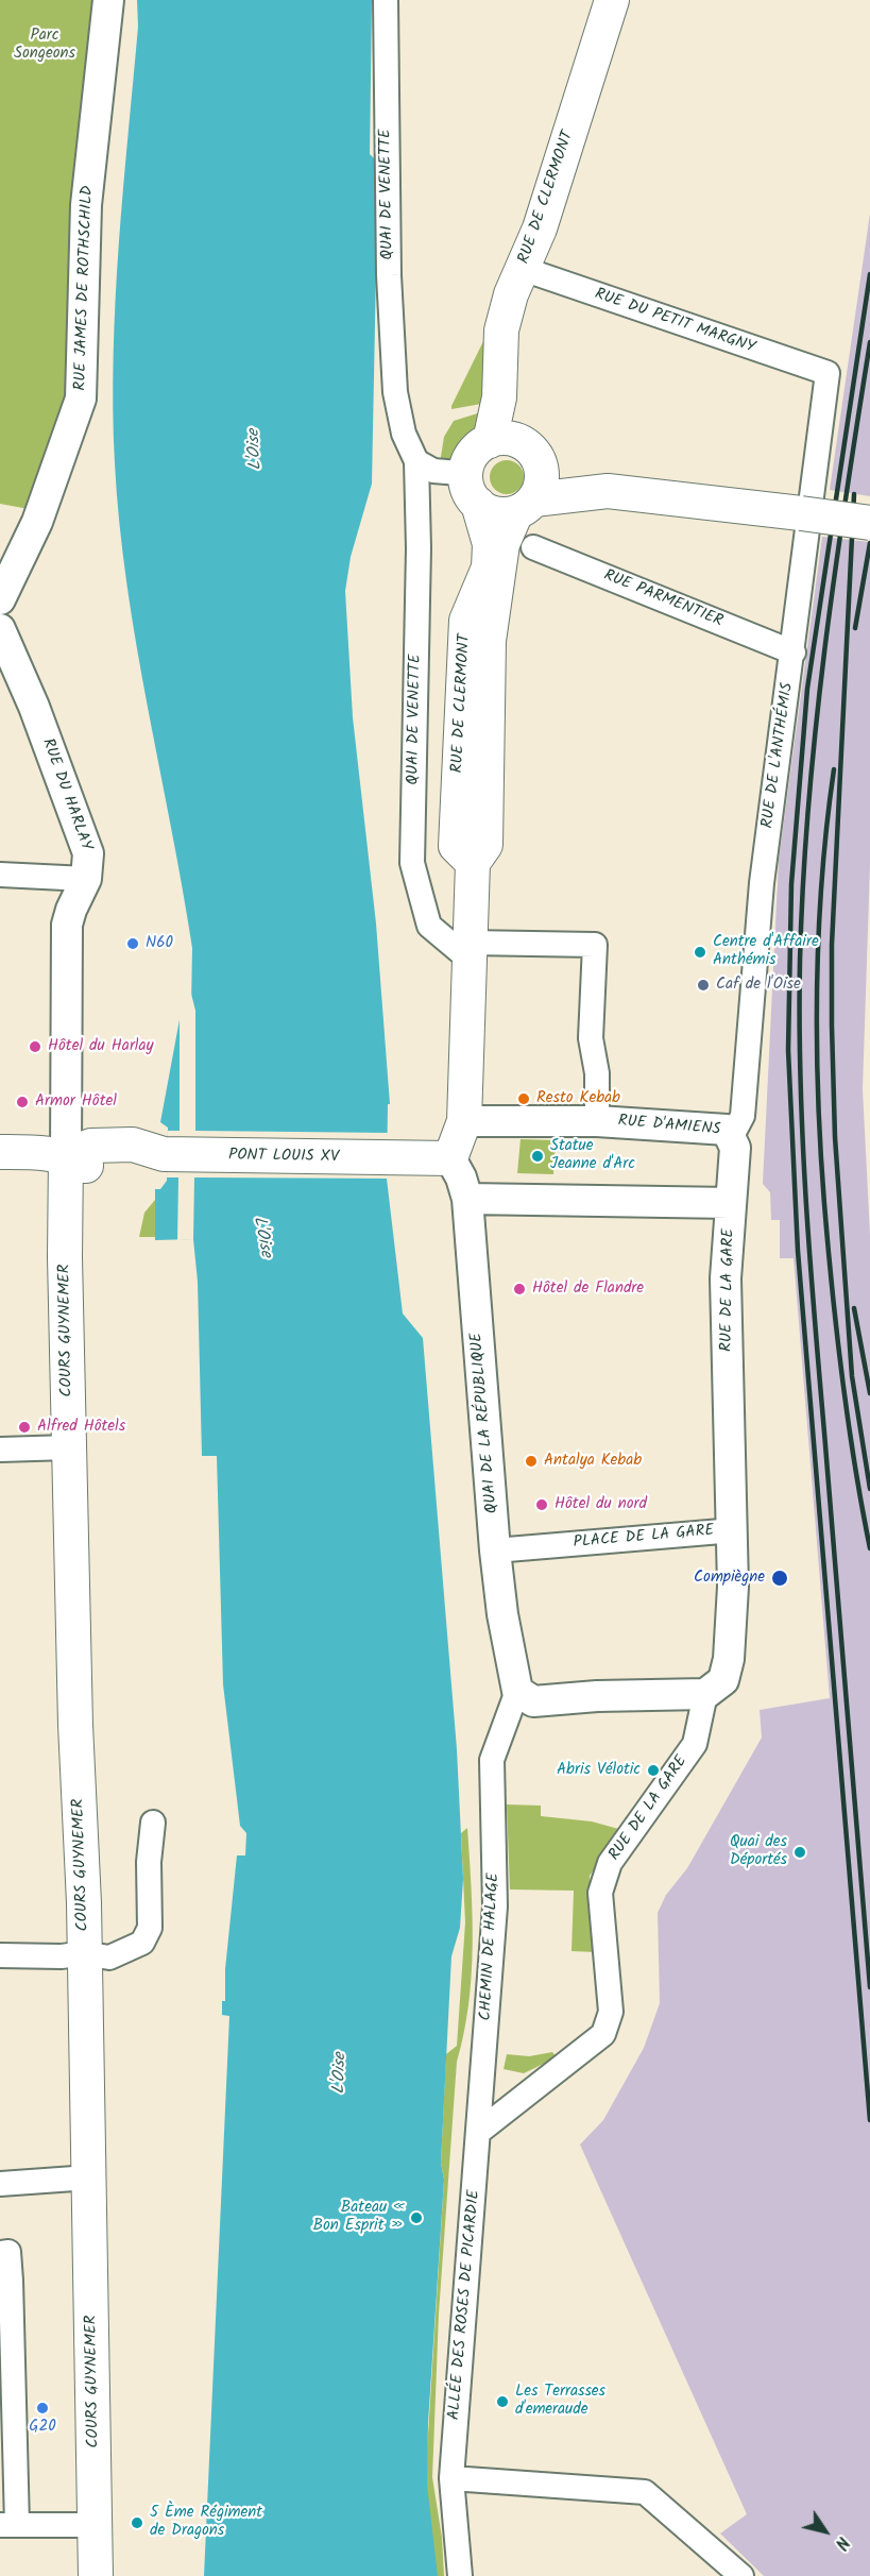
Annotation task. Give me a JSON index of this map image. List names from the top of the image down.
{
  "streets": {
    "main road": ["RUE DE CLERMONT", "PONT LOUIS XV", "COURS GUYNEMER"],
    "street": [
      "QUAI DE VENETTE",
      "RUE JAMES DE ROTHSCHILD",
      "RUE DU PETIT MARGNY",
      "RUE PARMENTIER",
      "RUE DE L'ANTHÉMIS",
      "RUE DU HARLAY",
      "RUE D'AMIENS",
      "RUE DE LA GARE",
      "QUAI DE LA RÉPUBLIQUE",
      "PLACE DE LA GARE",
      "CHEMIN DE HALAGE",
      "ALLÉE DES ROSES DE PICARDIE"
    ]
  },
  "crossings": [
    ["QUAI DE VENETTE", "RUE DE CLERMONT"],
    ["RUE DE CLERMONT", "RUE DU PETIT MARGNY"],
    ["RUE DE CLERMONT", "RUE D'AMIENS"],
    ["RUE DE CLERMONT", "PONT LOUIS XV"],
    ["RUE DE CLERMONT", "QUAI DE LA RÉPUBLIQUE"],
    ["RUE DU PETIT MARGNY", "RUE DE L'ANTHÉMIS"],
    ["RUE PARMENTIER", "RUE DE L'ANTHÉMIS"],
    ["RUE DE L'ANTHÉMIS", "RUE D'AMIENS"],
    ["RUE DU HARLAY", "PONT LOUIS XV"],
    ["RUE DU HARLAY", "COURS GUYNEMER"],
    ["RUE D'AMIENS", "RUE DE LA GARE"],
    ["PONT LOUIS XV", "COURS GUYNEMER"],
    ["PONT LOUIS XV", "QUAI DE LA RÉPUBLIQUE"],
    ["RUE DE LA GARE", "PLACE DE LA GARE"],
    ["RUE DE LA GARE", "CHEMIN DE HALAGE"],
    ["RUE DE LA GARE", "ALLÉE DES ROSES DE PICARDIE"],
    ["QUAI DE LA RÉPUBLIQUE", "PLACE DE LA GARE"],
    ["QUAI DE LA RÉPUBLIQUE", "CHEMIN DE HALAGE"],
    ["CHEMIN DE HALAGE", "ALLÉE DES ROSES DE PICARDIE"]
  ],
  "water": ["L'Oise"],
  "parks": ["Parc Songeons"],
  "places": [
    "N60",
    "Centre d'Affaire Anthémis",
    "Caf de l'Oise",
    "Hôtel du Harlay",
    "Resto Kebab",
    "Armor Hôtel",
    "Statue Jeanne d'Arc",
    "Hôtel de Flandre",
    "Alfred Hôtels",
    "Antalya Kebab",
    "Hôtel du nord",
    "Compiègne",
    "Abris Vélotic",
    "Quai des Déportés",
    "Bateau « Bon Esprit »",
    "Les Terrasses d'emeraude",
    "G20",
    "5 Ème Régiment de Dragons"
  ],
  "north": "bottom right"
}
